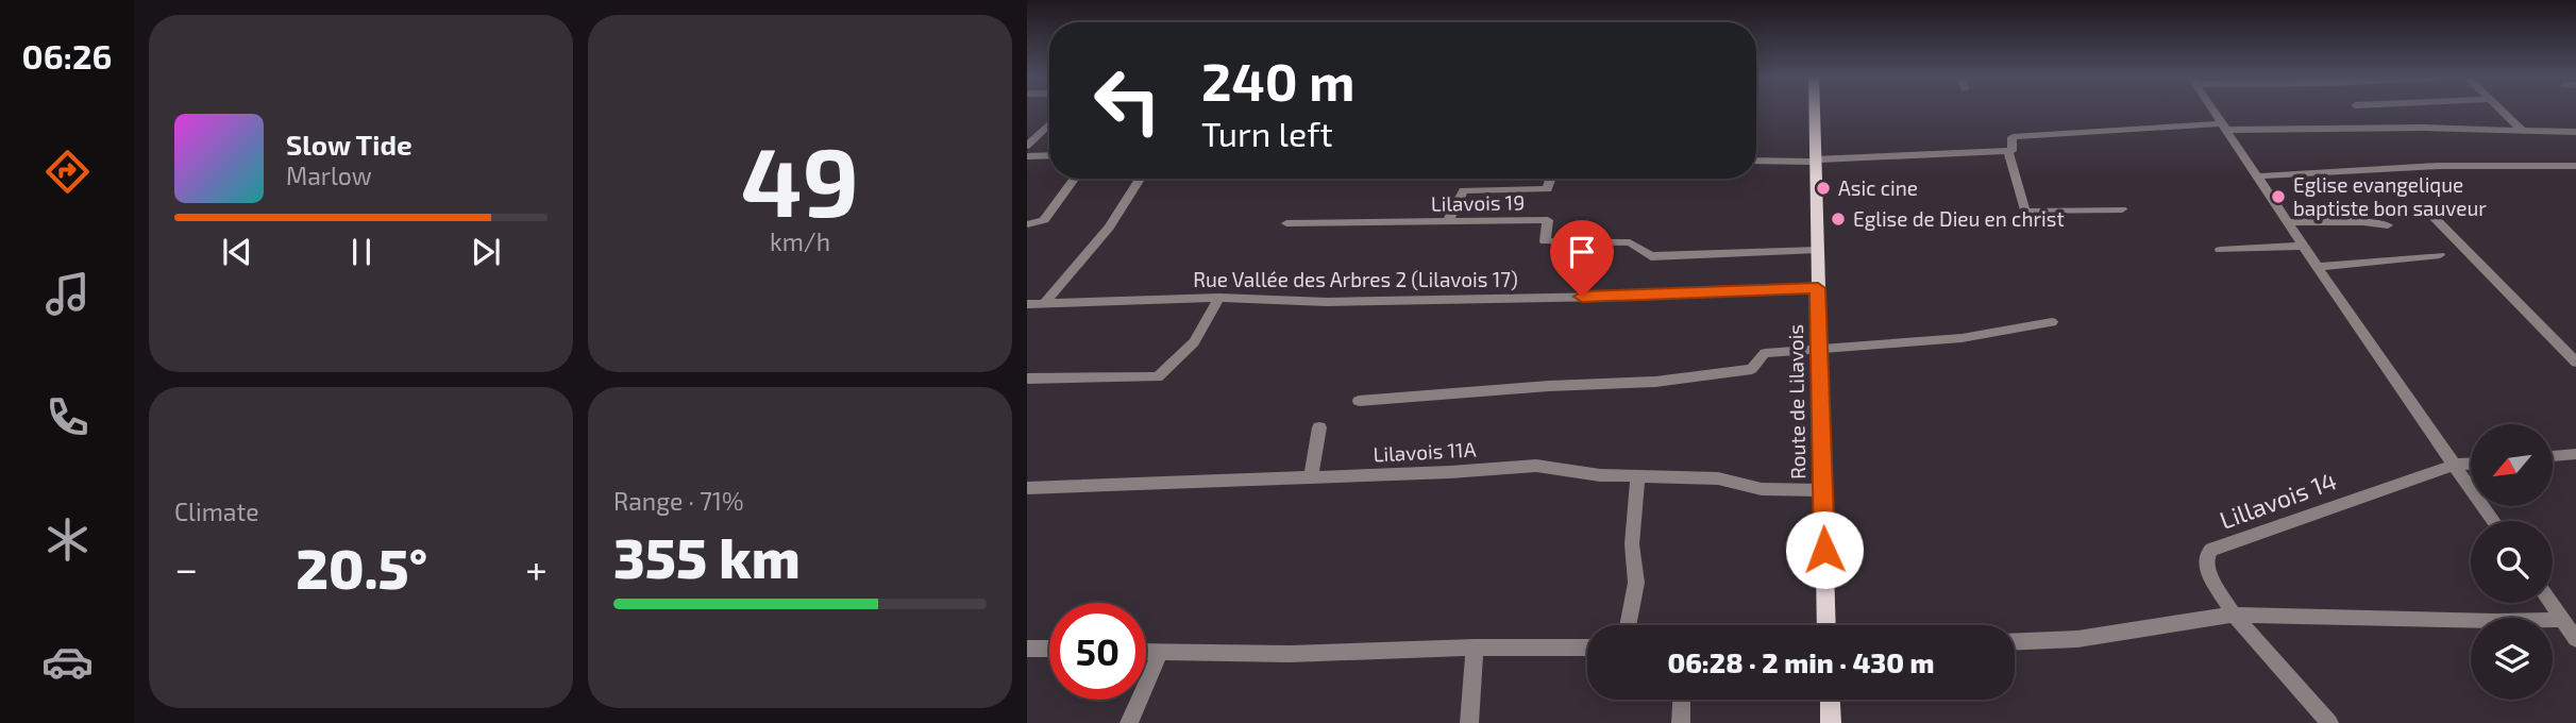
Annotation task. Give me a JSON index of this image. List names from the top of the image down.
{
  "streets": {
    "main road": ["Route de Lilavois"],
    "street": [
      "Lilavois 19",
      "Rue Vallée des Arbres 2 (Lilavois 17)",
      "Lilavois 11A",
      "Lillavois 14"
    ]
  },
  "crossings": [
    ["Lilavois 19", "Route de Lilavois"],
    ["Rue Vallée des Arbres 2 (Lilavois 17)", "Route de Lilavois"],
    ["Route de Lilavois", "Lilavois 11A"]
  ],
  "places": ["Asic cine", "Eglise evangelique baptiste bon sauveur", "Eglise de Dieu en christ"],
  "north": "bottom left",
  "page": {
    "tabs": "06:26",
    "tile": [
      ["49", "km/h"],
      "Climate",
      ["Range · 71%", "355 km"]
    ],
    "turn": ["240 m", "Turn left"],
    "song": ["Slow Tide", "Marlow"],
    "heat": ["−", "20.5°", "+"],
    "limit": "50",
    "trip": "06:28 · 2 min · 430 m"
  }
}
